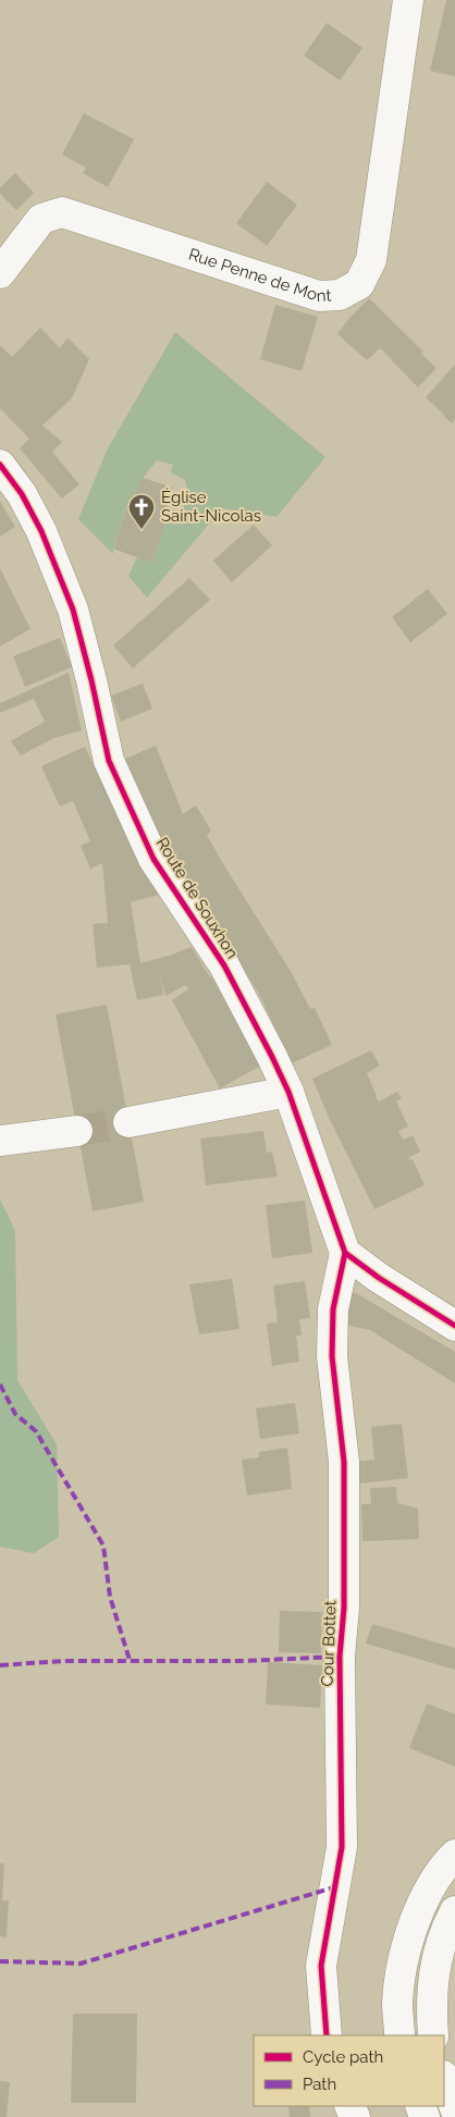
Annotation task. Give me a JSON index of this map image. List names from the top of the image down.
{
  "streets": {
    "street": ["Rue Penne de Mont", "Route de Souxhon", "Cour Bottet"]
  },
  "crossings": [
    ["Route de Souxhon", "Cour Bottet"]
  ],
  "places": {
    "church": ["Église Saint-Nicolas"]
  },
  "legend": ["Cycle path", "Path"]
}
